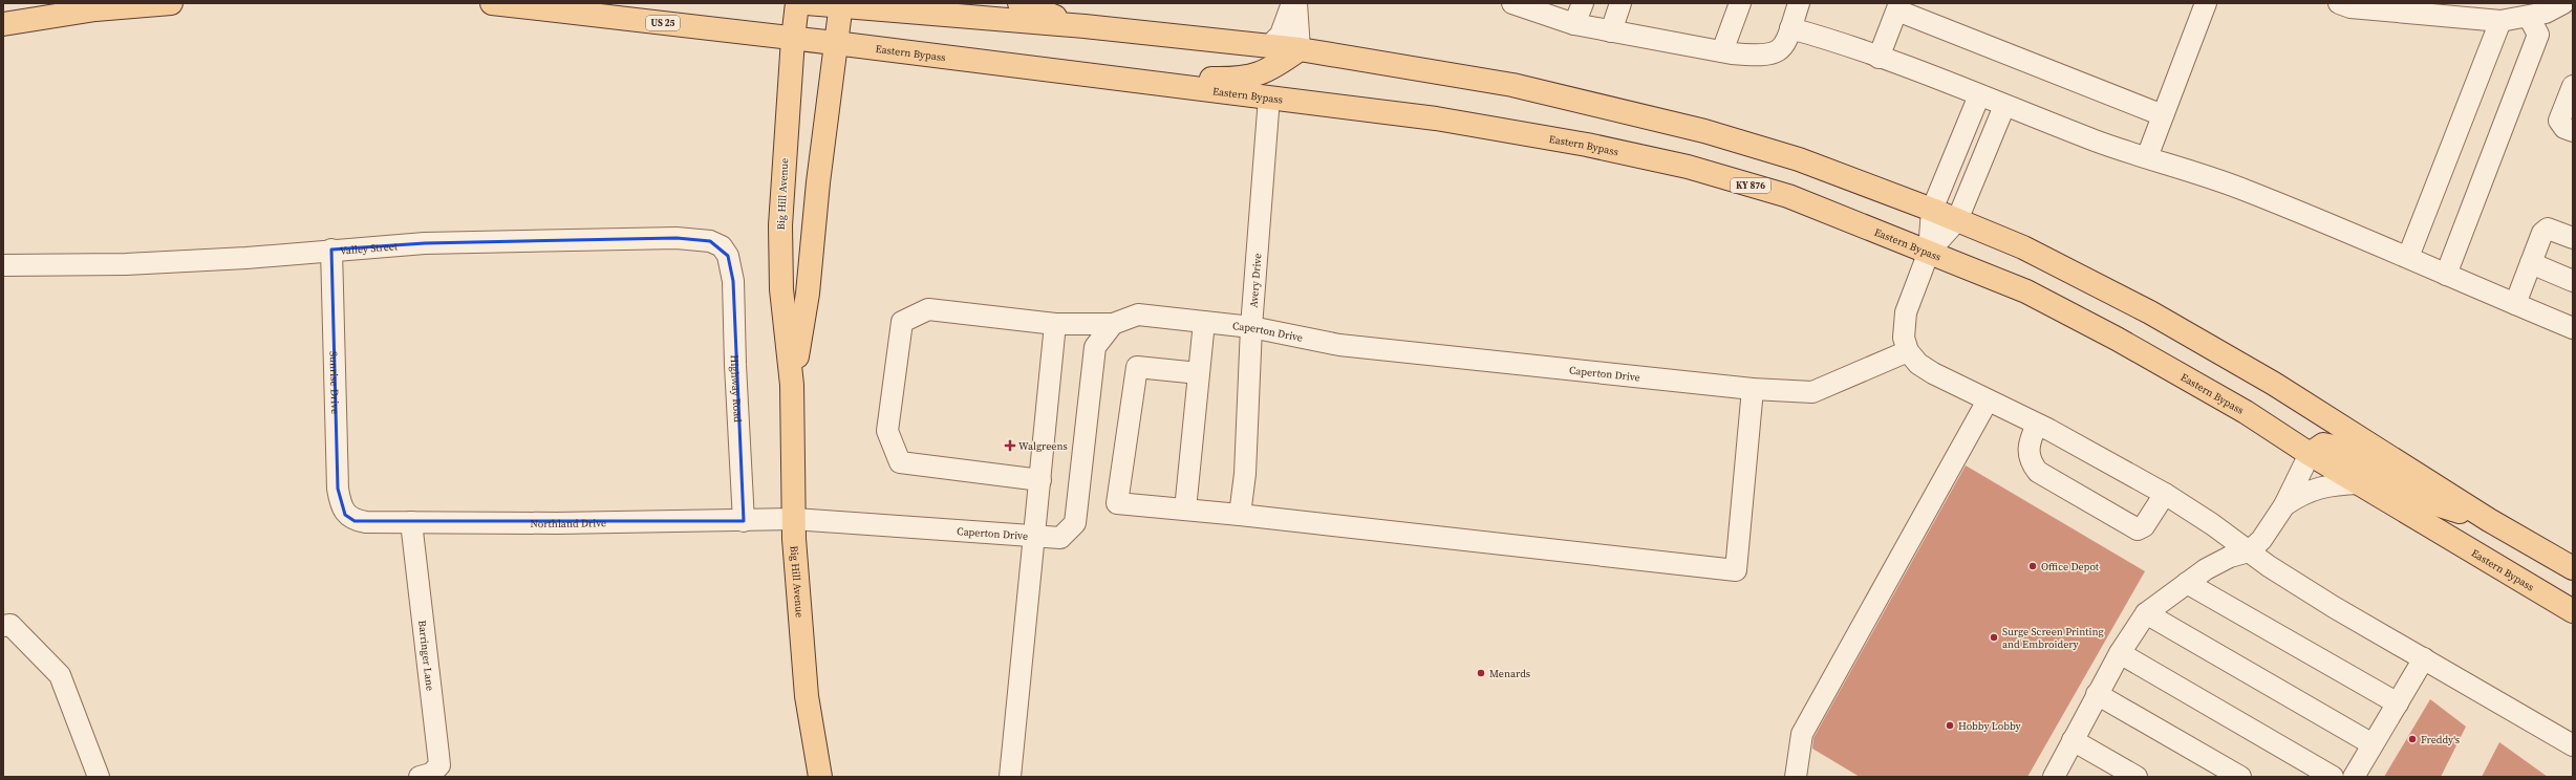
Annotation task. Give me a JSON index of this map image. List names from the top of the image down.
{
  "streets": {
    "main road": [
      "US 25",
      "Eastern Bypass",
      "KY 876",
      "Big Hill Avenue"
    ],
    "street": [
      "Valley Street",
      "Avery Drive",
      "Caperton Drive",
      "Sunrise Drive",
      "Highway Road",
      "Northland Drive",
      "Barringer Lane"
    ]
  },
  "crossings": [
    ["Eastern Bypass", "Big Hill Avenue"],
    ["Eastern Bypass", "Avery Drive"],
    ["Big Hill Avenue", "Caperton Drive"],
    ["Big Hill Avenue", "Northland Drive"],
    ["Valley Street", "Sunrise Drive"],
    ["Valley Street", "Highway Road"],
    ["Avery Drive", "Caperton Drive"],
    ["Caperton Drive", "Northland Drive"],
    ["Sunrise Drive", "Northland Drive"],
    ["Highway Road", "Northland Drive"],
    ["Northland Drive", "Barringer Lane"]
  ],
  "places": {
    "health": ["Walgreens"],
    "other": [
      "Office Depot",
      "Surge Screen Printing and Embroidery",
      "Menards",
      "Hobby Lobby",
      "Freddy's"
    ]
  }
}
